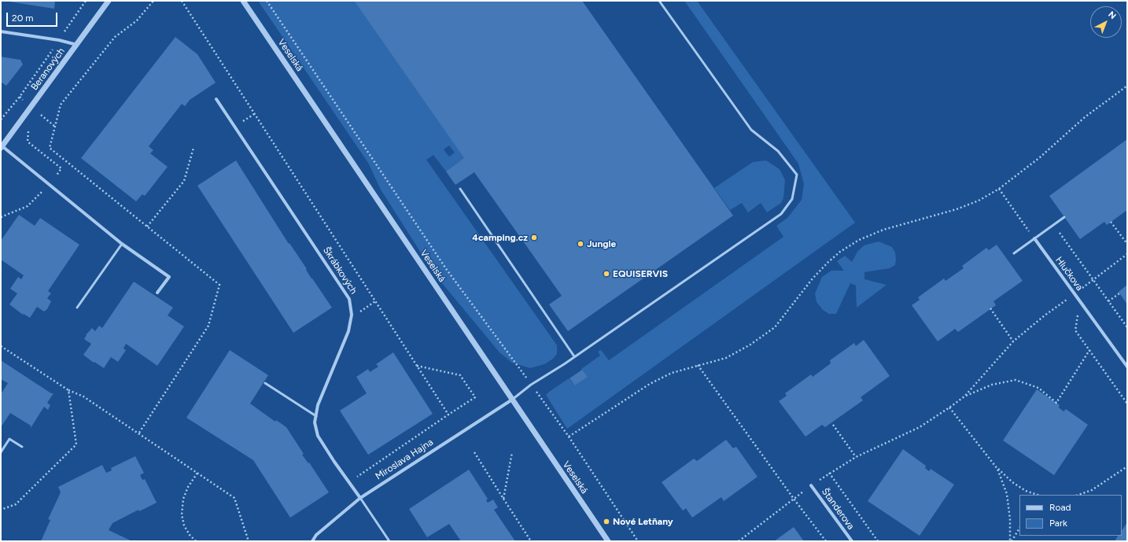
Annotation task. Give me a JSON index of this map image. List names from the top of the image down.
{
  "streets": {
    "street": [
      "Veselská",
      "Beranových",
      "Škrábkových",
      "Hlučkova",
      "Miroslava Hajna",
      "Štanderova"
    ]
  },
  "crossings": [
    ["Veselská", "Miroslava Hajna"],
    ["Škrábkových", "Miroslava Hajna"]
  ],
  "places": [
    "4camping.cz",
    "Jungle",
    "EQUISERVIS",
    "Nové Letňany"
  ],
  "legend": ["Road", "Park"],
  "scale_bar": "20 m",
  "north": "top right"
}
